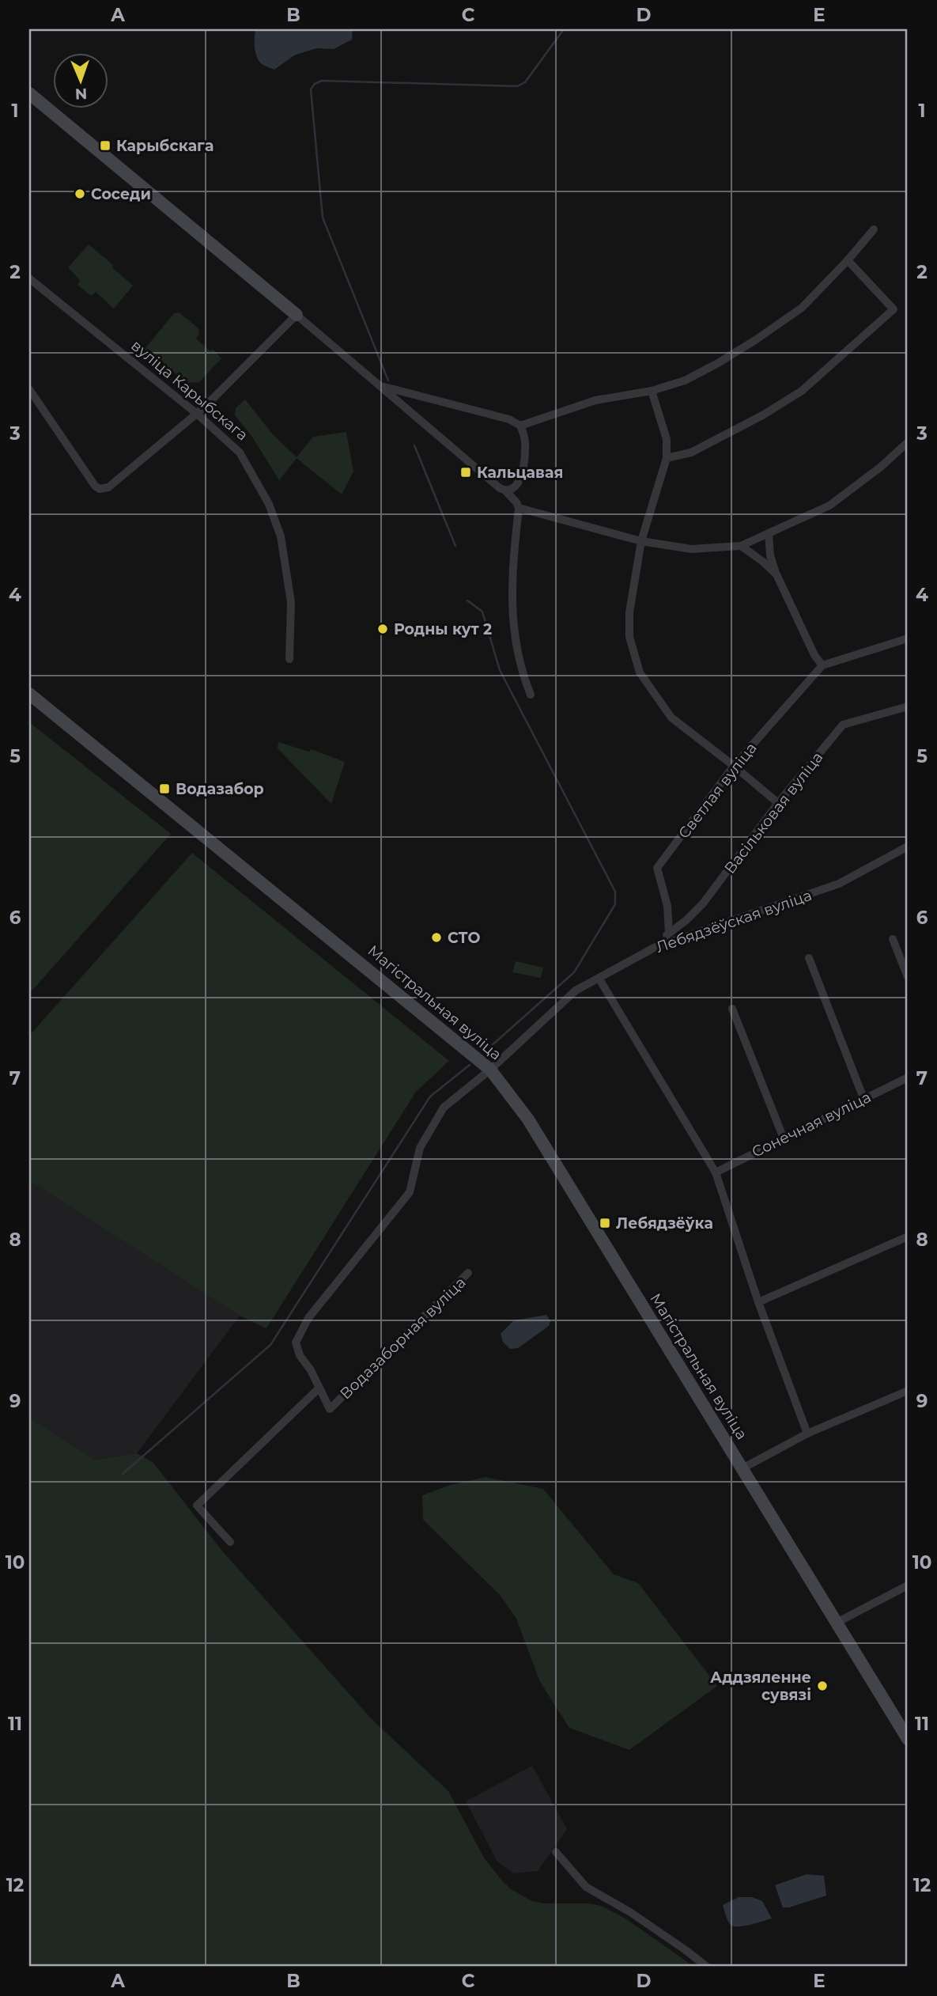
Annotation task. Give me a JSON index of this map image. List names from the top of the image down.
{
  "streets": {
    "main road": ["Магістральная вуліца"],
    "street": [
      "вуліца Карыбскага",
      "Светлая вуліца",
      "Васільковая вуліца",
      "Лебядзёўская вуліца",
      "Сонечная вуліца",
      "Водазаборная вуліца"
    ]
  },
  "crossings": [
    ["Светлая вуліца", "Васільковая вуліца"],
    ["Васільковая вуліца", "Лебядзёўская вуліца"],
    ["Лебядзёўская вуліца", "Магістральная вуліца"],
    ["Лебядзёўская вуліца", "Водазаборная вуліца"],
    ["Магістральная вуліца", "Водазаборная вуліца"]
  ],
  "places": {
    "transit": [
      "Карыбскага",
      "Кальцавая",
      "Водазабор",
      "Лебядзёўка"
    ],
    "other": [
      "Соседи",
      "Родны кут 2",
      "СТО",
      "Аддзяленне сувязі"
    ]
  },
  "north": "bottom",
  "grid": {
    "columns": [
      "A",
      "B",
      "C",
      "D",
      "E"
    ],
    "rows": [
      "1",
      "2",
      "3",
      "4",
      "5",
      "6",
      "7",
      "8",
      "9",
      "10",
      "11",
      "12"
    ]
  }
}
